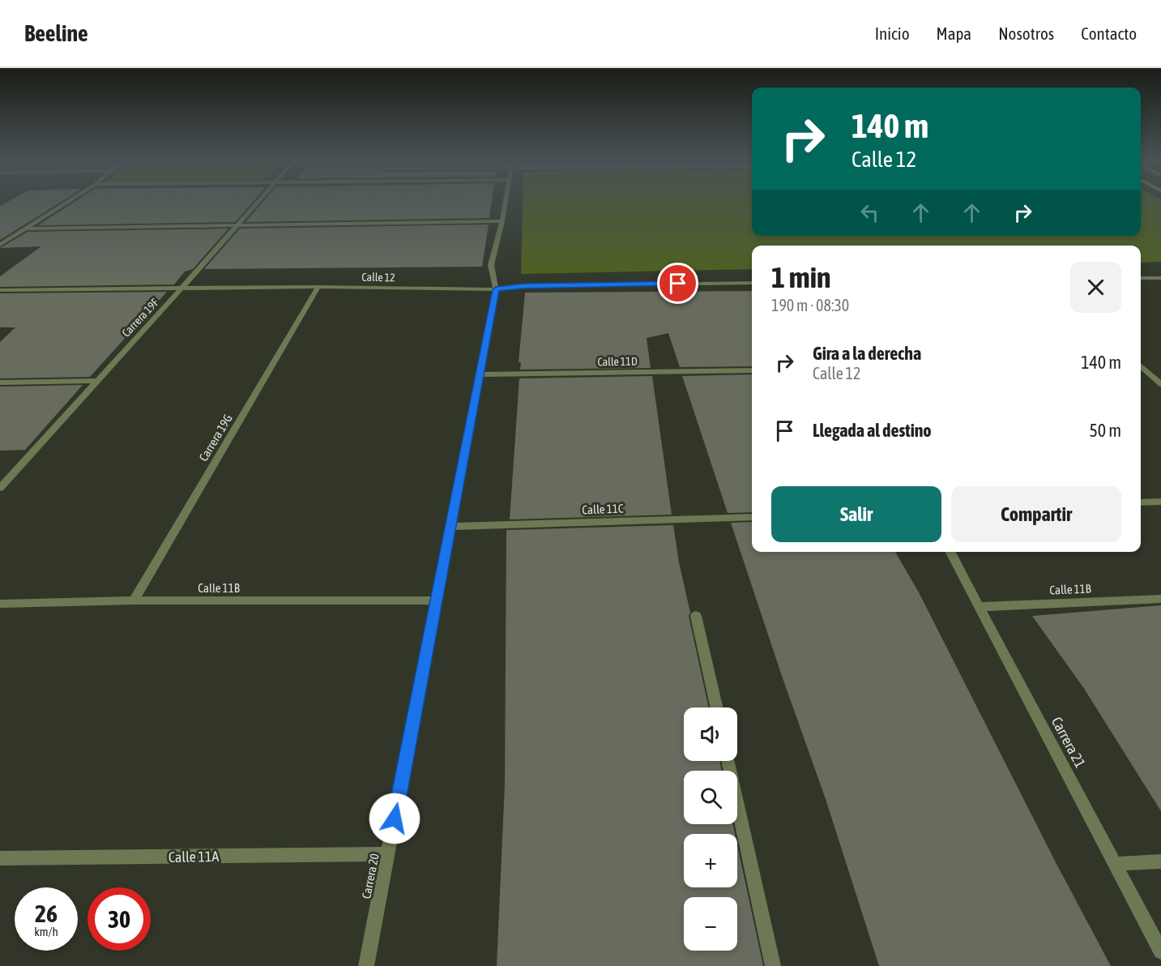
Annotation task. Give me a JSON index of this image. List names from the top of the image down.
{
  "streets": {
    "street": [
      "Calle 12",
      "Carrera 19F",
      "Calle 11D",
      "Carrera 19G",
      "Calle 11C",
      "Calle 11B",
      "Carrera 21",
      "Calle 11A",
      "Carrera 20"
    ]
  },
  "crossings": [
    ["Calle 12", "Carrera 19F"],
    ["Calle 12", "Carrera 19G"],
    ["Calle 12", "Carrera 20"],
    ["Calle 11D", "Carrera 20"],
    ["Carrera 19G", "Calle 11B"],
    ["Calle 11C", "Carrera 20"],
    ["Calle 11B", "Carrera 21"],
    ["Calle 11B", "Carrera 20"],
    ["Calle 11A", "Carrera 20"]
  ],
  "page": {
    "header": "Beeline",
    "nav": [
      "Inicio",
      "Mapa",
      "Nosotros",
      "Contacto"
    ],
    "turn": ["140 m", "Calle 12"],
    "heading": ["1 min", "190 m · 08:30"],
    "list": [
      {
        "name": "Gira a la derecha",
        "note": "Calle 12",
        "value": "140 m"
      },
      {
        "name": "Llegada al destino",
        "value": "50 m"
      }
    ],
    "buttons": ["Salir", "Compartir"],
    "map_buttons": ["+", "−"],
    "speed": "26 km/h",
    "limit": "30"
  }
}
